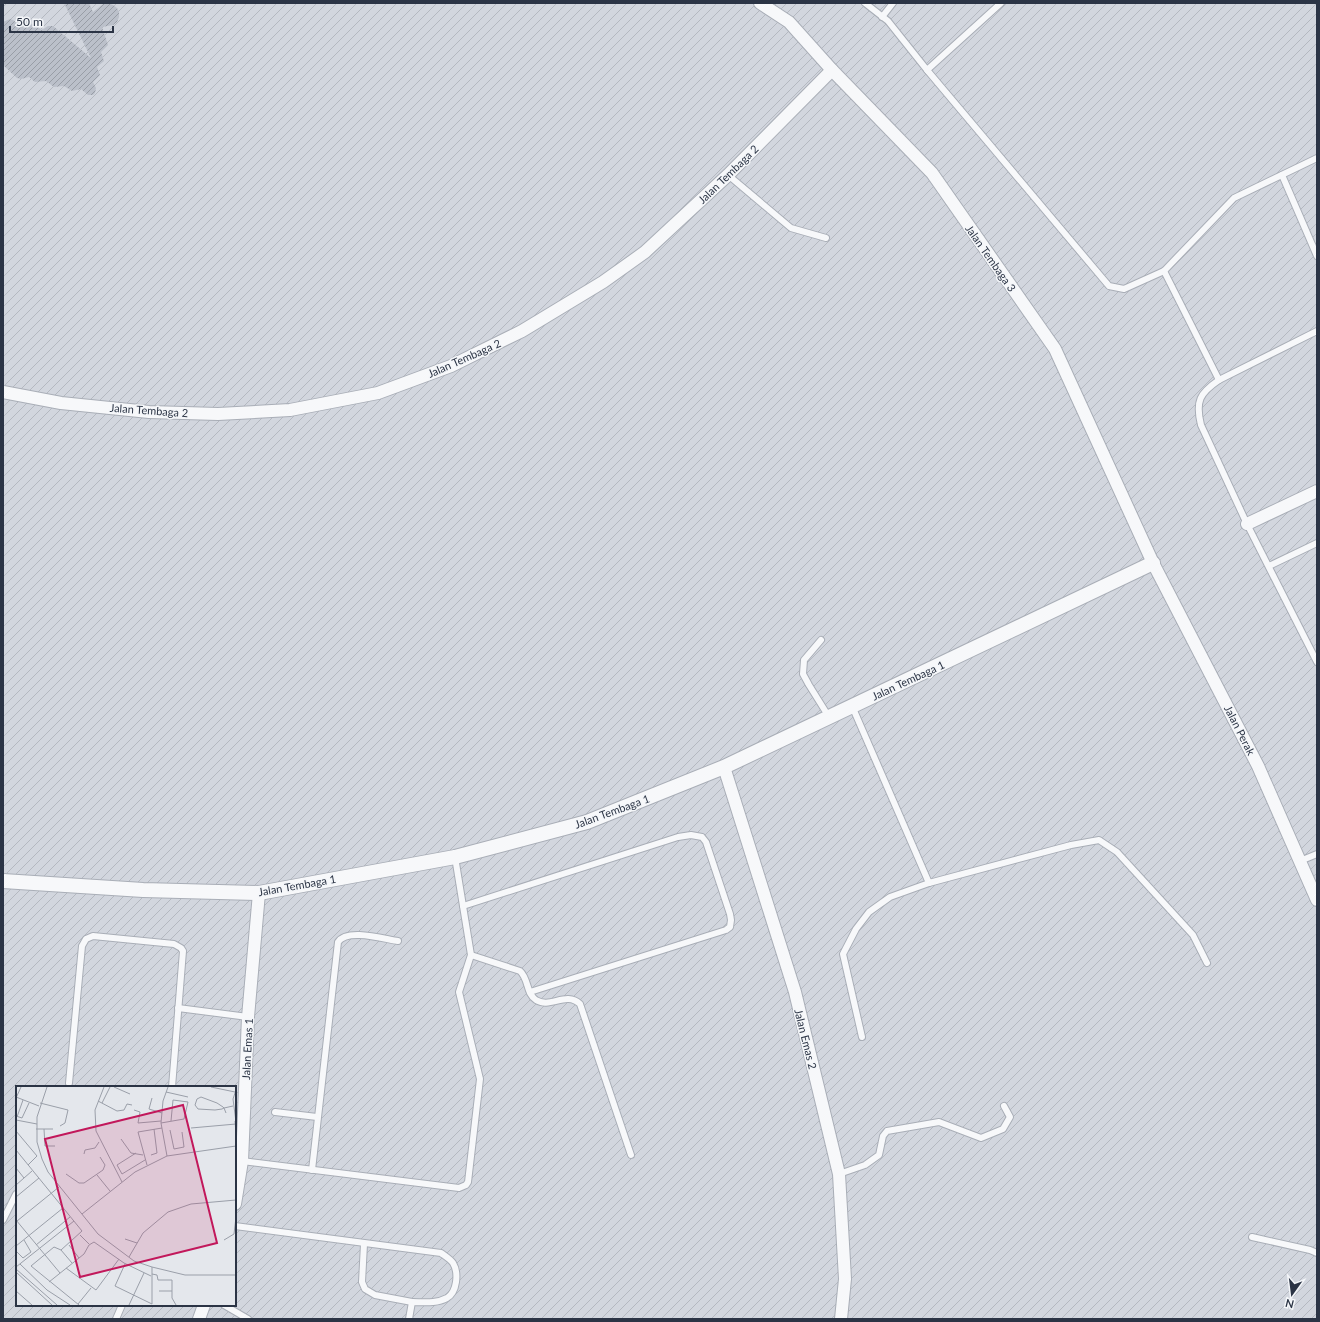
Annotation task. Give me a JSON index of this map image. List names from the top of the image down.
{
  "streets": {
    "street": [
      "Jalan Tembaga 2",
      "Jalan Tembaga 3",
      "Jalan Tembaga 1",
      "Jalan Perak",
      "Jalan Emas 2",
      "Jalan Emas 1"
    ]
  },
  "crossings": [
    ["Jalan Tembaga 2", "Jalan Tembaga 3"],
    ["Jalan Tembaga 3", "Jalan Tembaga 1"],
    ["Jalan Tembaga 3", "Jalan Perak"],
    ["Jalan Tembaga 1", "Jalan Perak"],
    ["Jalan Tembaga 1", "Jalan Emas 2"],
    ["Jalan Tembaga 1", "Jalan Emas 1"]
  ],
  "scale_bar": "50 m",
  "north": "bottom"
}
